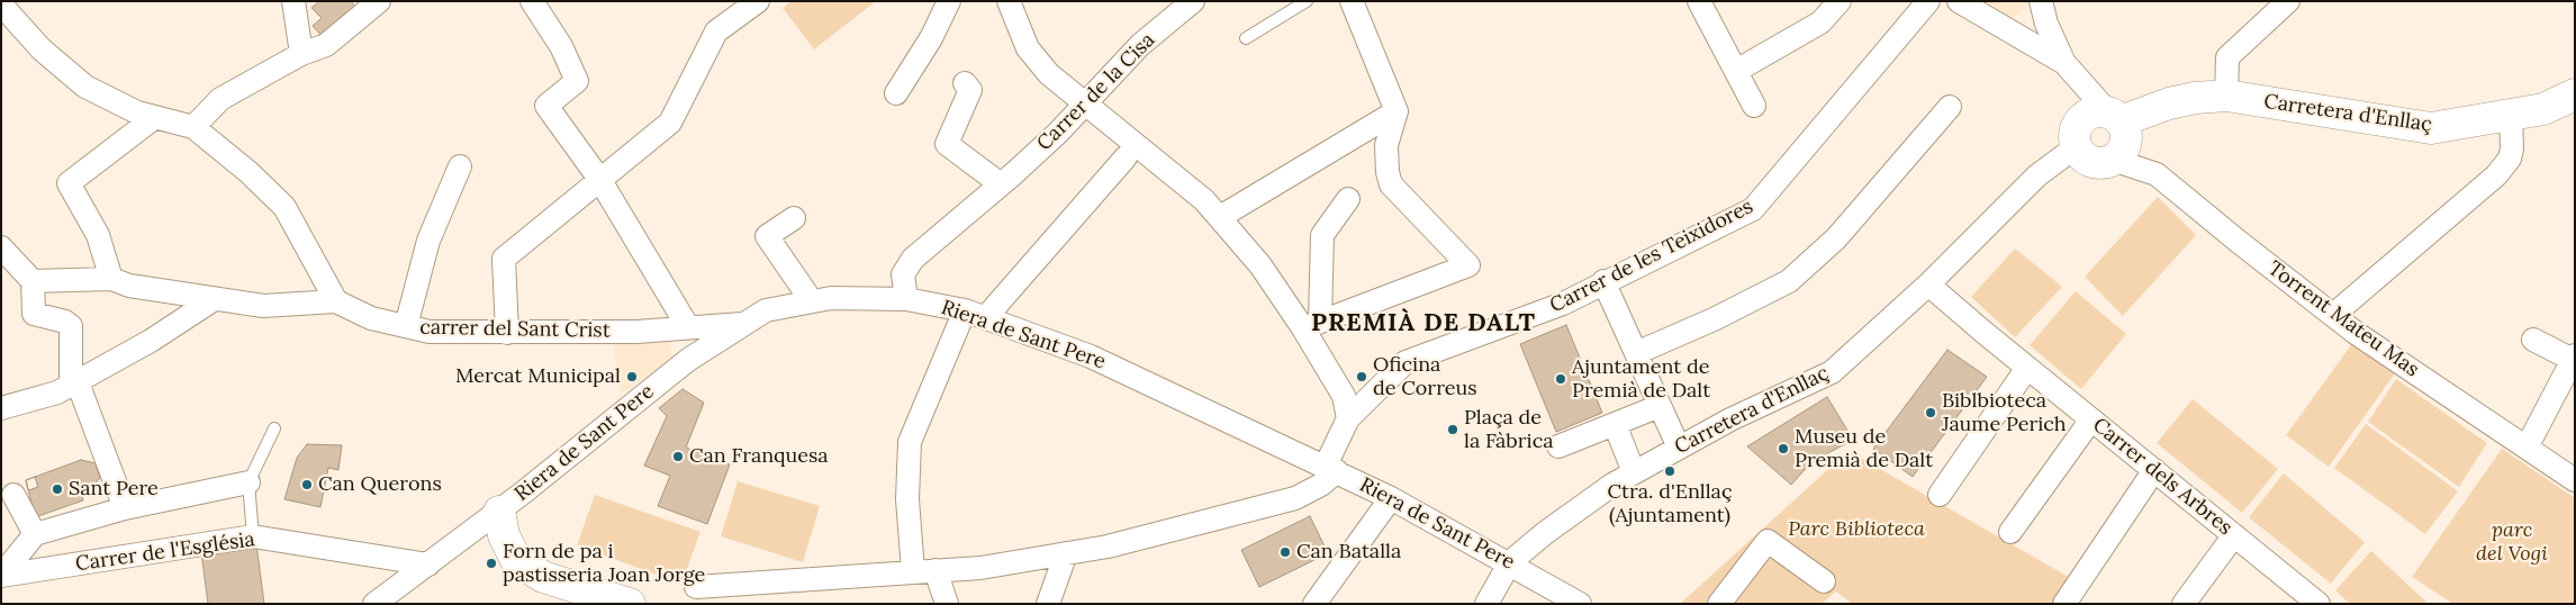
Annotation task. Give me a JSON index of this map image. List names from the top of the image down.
{
  "streets": {
    "street": [
      "Carrer de la Cisa",
      "Carretera d'Enllaç",
      "Carrer de les Teixidores",
      "Torrent Mateu Mas",
      "carrer del Sant Crist",
      "Riera de Sant Pere",
      "Carrer dels Arbres",
      "Carrer de l'Església"
    ]
  },
  "crossings": [
    ["Carrer de la Cisa", "Riera de Sant Pere"],
    ["Carretera d'Enllaç", "Torrent Mateu Mas"],
    ["Carretera d'Enllaç", "Riera de Sant Pere"],
    ["Carretera d'Enllaç", "Carrer dels Arbres"],
    ["carrer del Sant Crist", "Riera de Sant Pere"],
    ["Riera de Sant Pere", "Carrer de l'Església"]
  ],
  "districts": ["PREMIÀ DE DALT"],
  "parks": ["Parc Biblioteca", "parc del Vogi"],
  "places": [
    "Mercat Municipal",
    "Oficina de Correus",
    "Ajuntament de Premià de Dalt",
    "Biblbioteca Jaume Perich",
    "Plaça de la Fàbrica",
    "Museu de Premià de Dalt",
    "Can Franquesa",
    "Ctra. d'Enllaç (Ajuntament)",
    "Can Querons",
    "Sant Pere",
    "Can Batalla",
    "Forn de pa i pastisseria Joan Jorge"
  ]
}
